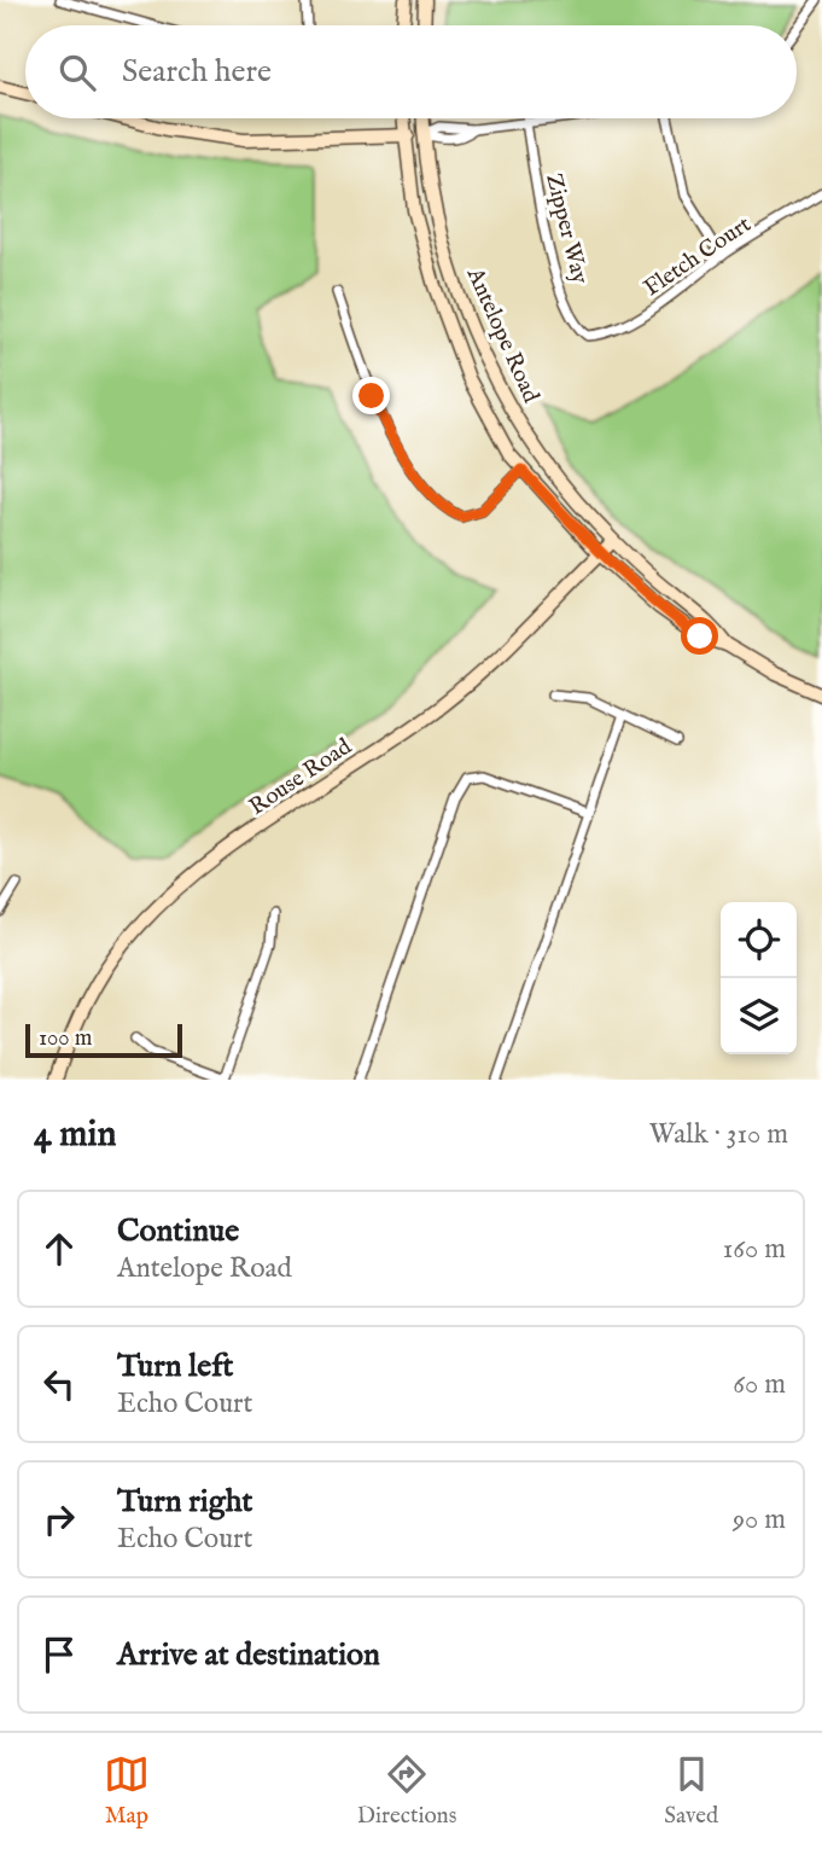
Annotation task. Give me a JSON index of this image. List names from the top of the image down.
{
  "streets": {
    "street": [
      "Zipper Way",
      "Fletch Court",
      "Antelope Road",
      "Rouse Road"
    ]
  },
  "crossings": [
    ["Zipper Way", "Fletch Court"],
    ["Antelope Road", "Rouse Road"]
  ],
  "scale_bar": "100 m",
  "page": {
    "search": "Search here",
    "scale": "100 m",
    "heading": ["4 min", "Walk · 310 m"],
    "list": [
      ["Continue", "Antelope Road", "160 m"],
      ["Turn left", "Echo Court", "60 m"],
      ["Turn right", "Echo Court", "90 m"],
      "Arrive at destination"
    ],
    "nav": ["Map", "Directions", "Saved"]
  }
}
